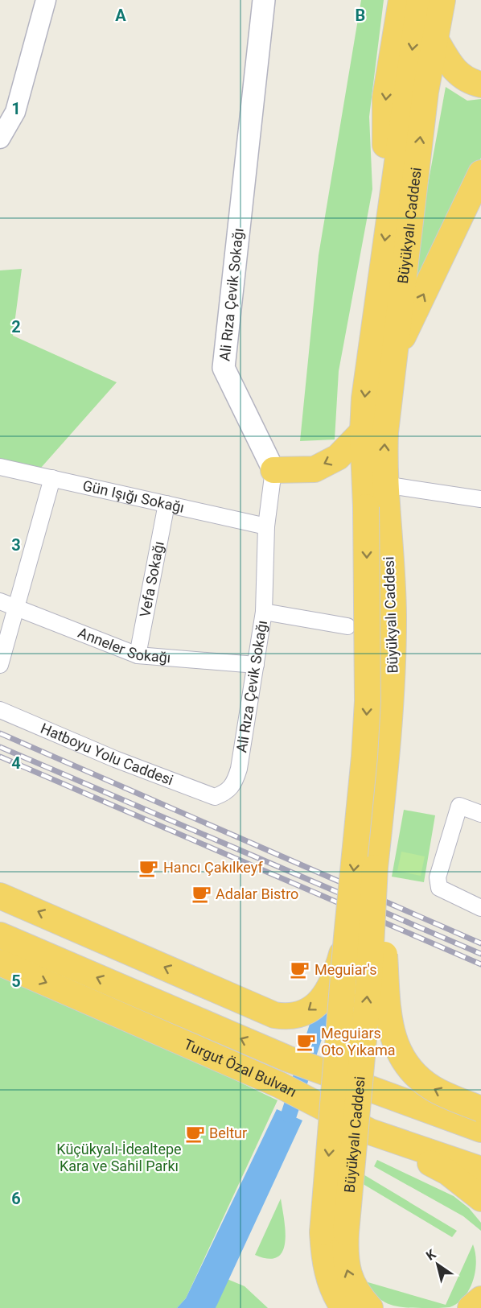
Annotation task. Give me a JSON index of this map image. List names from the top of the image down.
{
  "streets": {
    "highway": ["Büyükyalı Caddesi", "Turgut Özal Bulvarı"],
    "main road": ["Ali Rıza Çevik Sokağı"],
    "street": [
      "Gün Işığı Sokağı",
      "Vefa Sokağı",
      "Anneler Sokağı",
      "Hatboyu Yolu Caddesi"
    ]
  },
  "crossings": [
    ["Ali Rıza Çevik Sokağı", "Gün Işığı Sokağı"],
    ["Ali Rıza Çevik Sokağı", "Anneler Sokağı"],
    ["Ali Rıza Çevik Sokağı", "Hatboyu Yolu Caddesi"],
    ["Gün Işığı Sokağı", "Vefa Sokağı"],
    ["Vefa Sokağı", "Anneler Sokağı"]
  ],
  "parks": ["Küçükyalı-İdealtepe Kara ve Sahil Parkı"],
  "places": {
    "cafe": [
      "Hancı Çakılkeyf",
      "Adalar Bistro",
      "Meguiar's",
      "Meguiars Oto Yıkama",
      "Beltur"
    ]
  },
  "north": "top left",
  "grid": {
    "columns": ["A", "B"],
    "rows": [
      "1",
      "2",
      "3",
      "4",
      "5",
      "6"
    ]
  }
}
